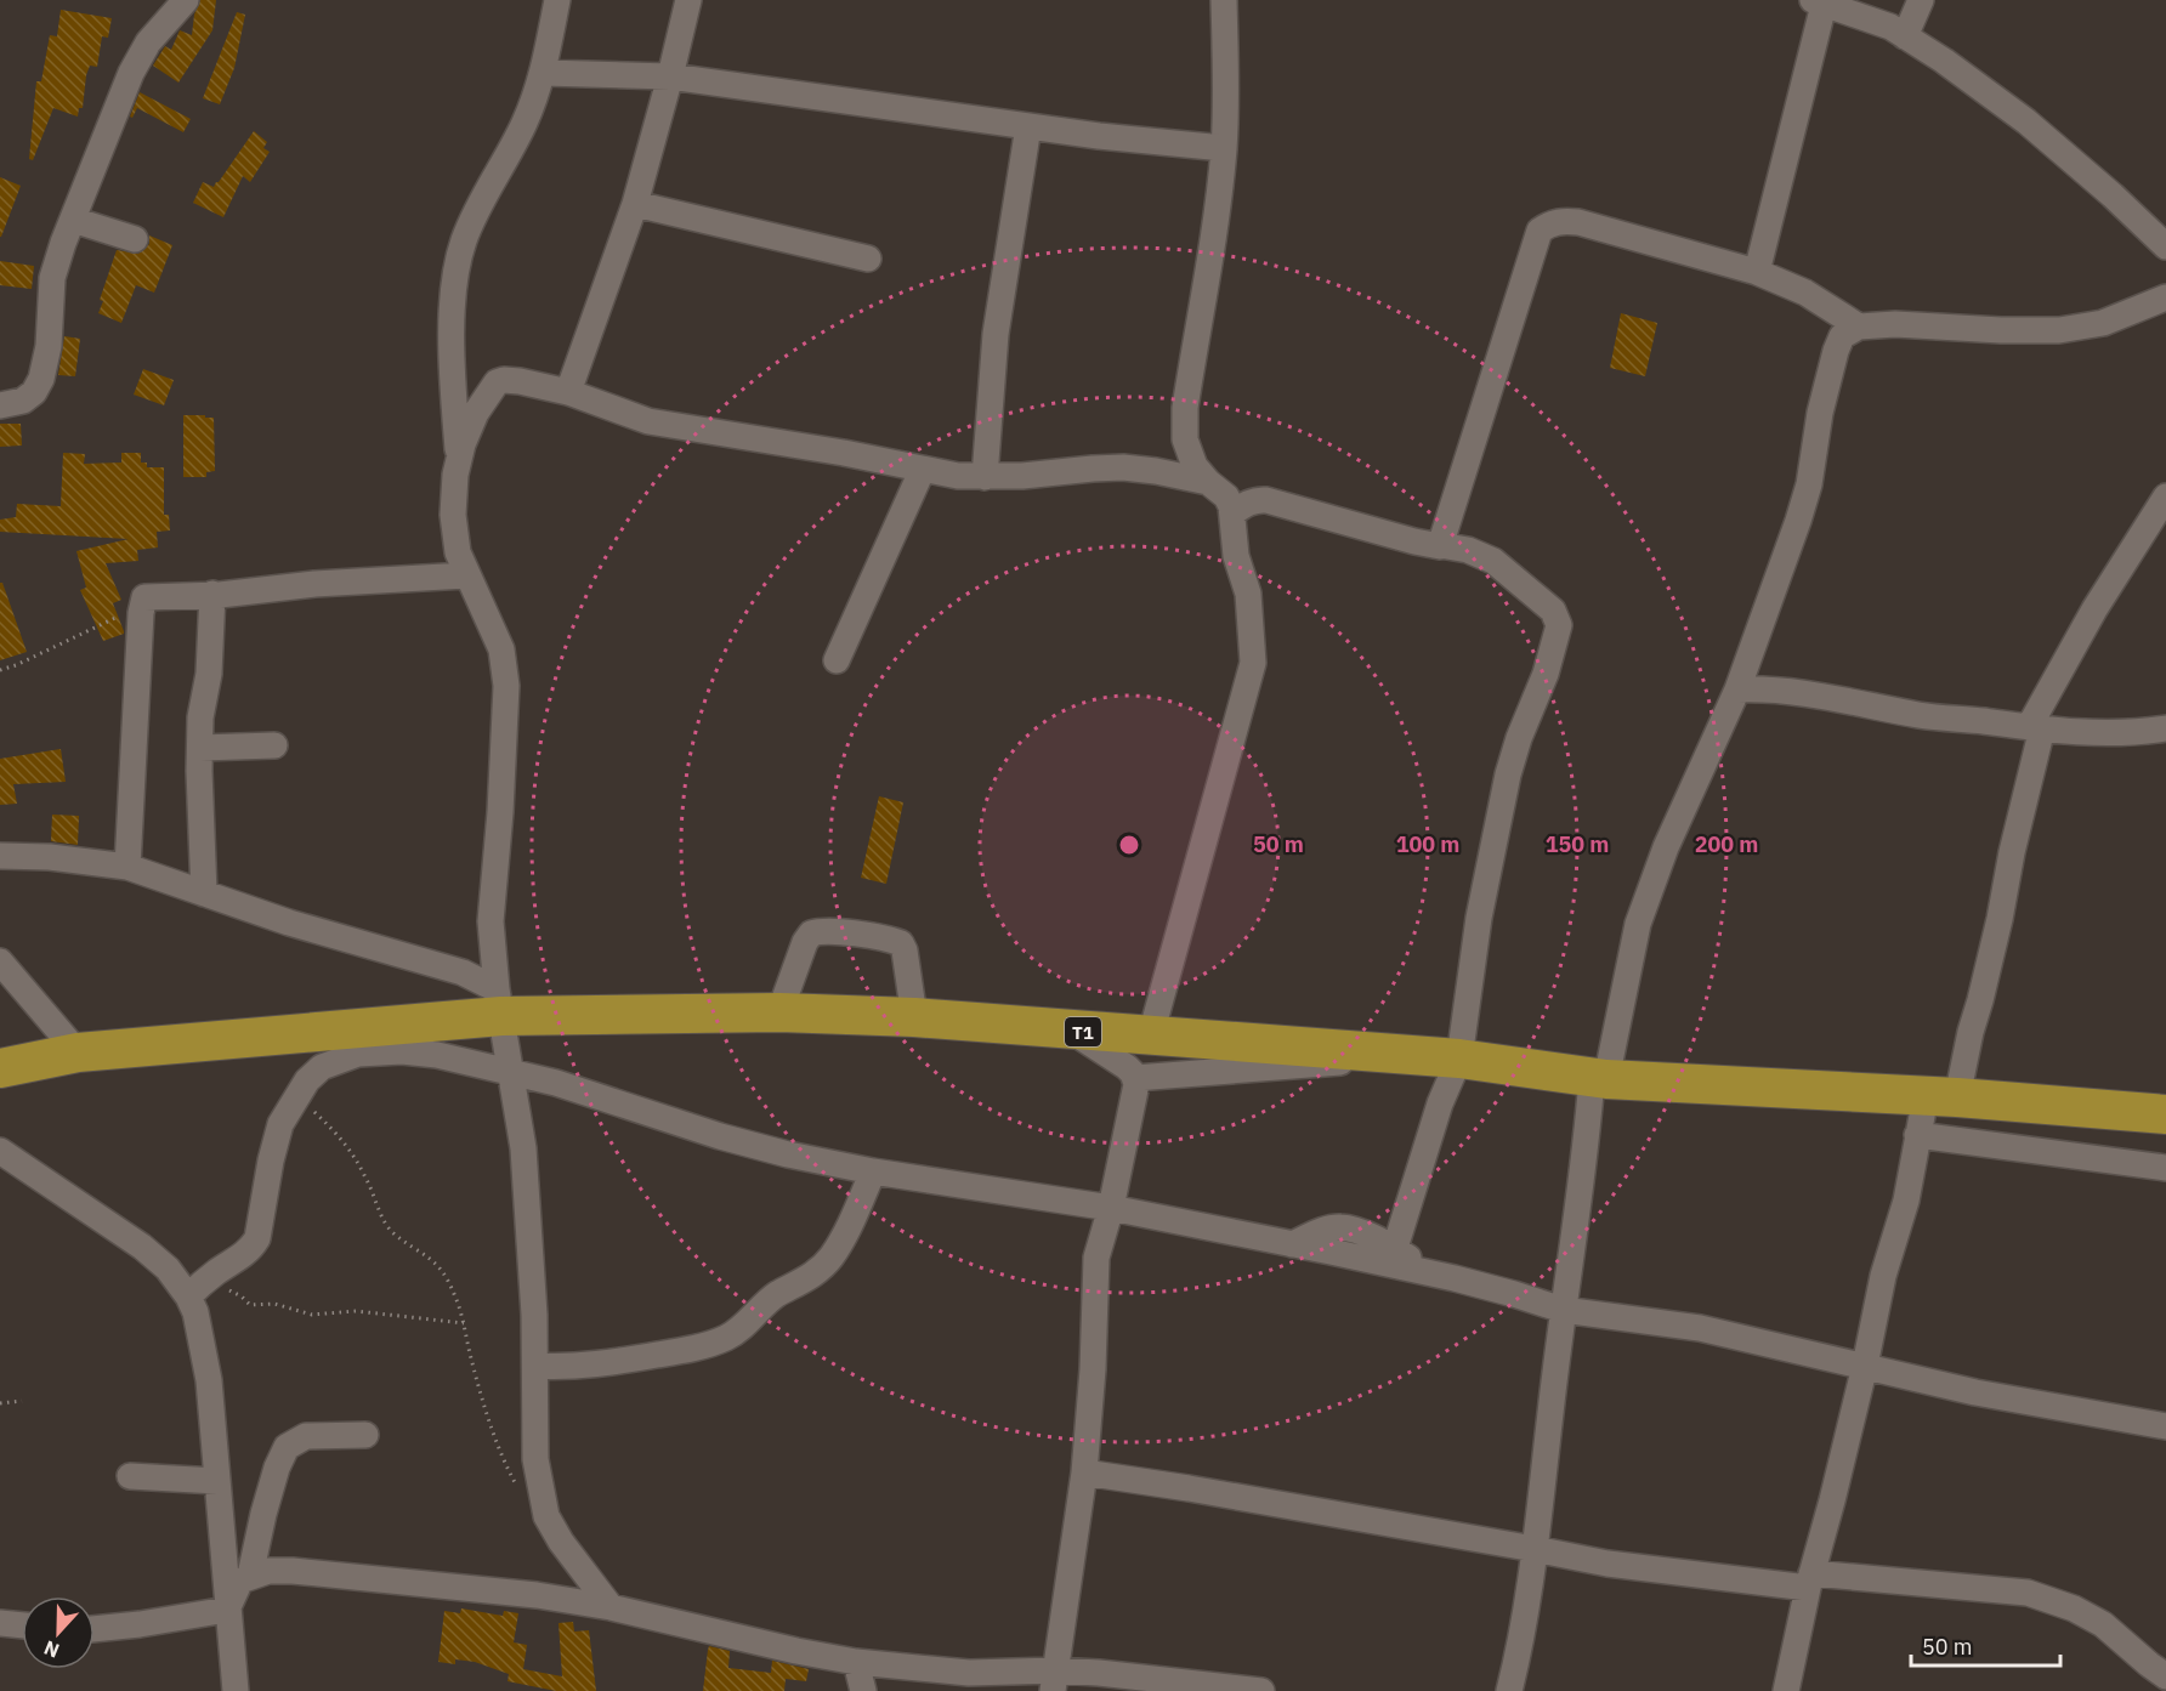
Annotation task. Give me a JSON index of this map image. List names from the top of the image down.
{
  "streets": {
    "highway": ["T1"]
  },
  "scale_bar": "50 m",
  "north": "bottom",
  "rings": [
    "50 m",
    "100 m",
    "150 m",
    "200 m"
  ]
}
